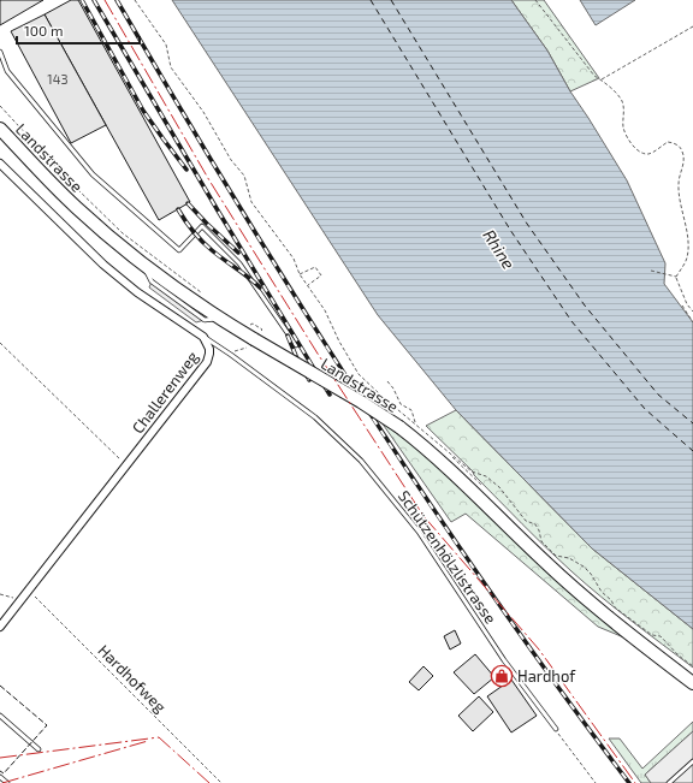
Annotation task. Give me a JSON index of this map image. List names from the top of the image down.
{
  "streets": {
    "main road": ["Landstrasse"],
    "street": ["Challerenweg"],
    "lane": ["Schützenhölzlistrasse"],
    "path": ["Hardhofweg"]
  },
  "crossings": [
    ["Challerenweg", "Schützenhölzlistrasse"],
    ["Challerenweg", "Hardhofweg"]
  ],
  "water": ["Rhine"],
  "places": {
    "shop": ["Hardhof"]
  },
  "house_numbers": ["143"],
  "scale_bar": "100 m"
}
